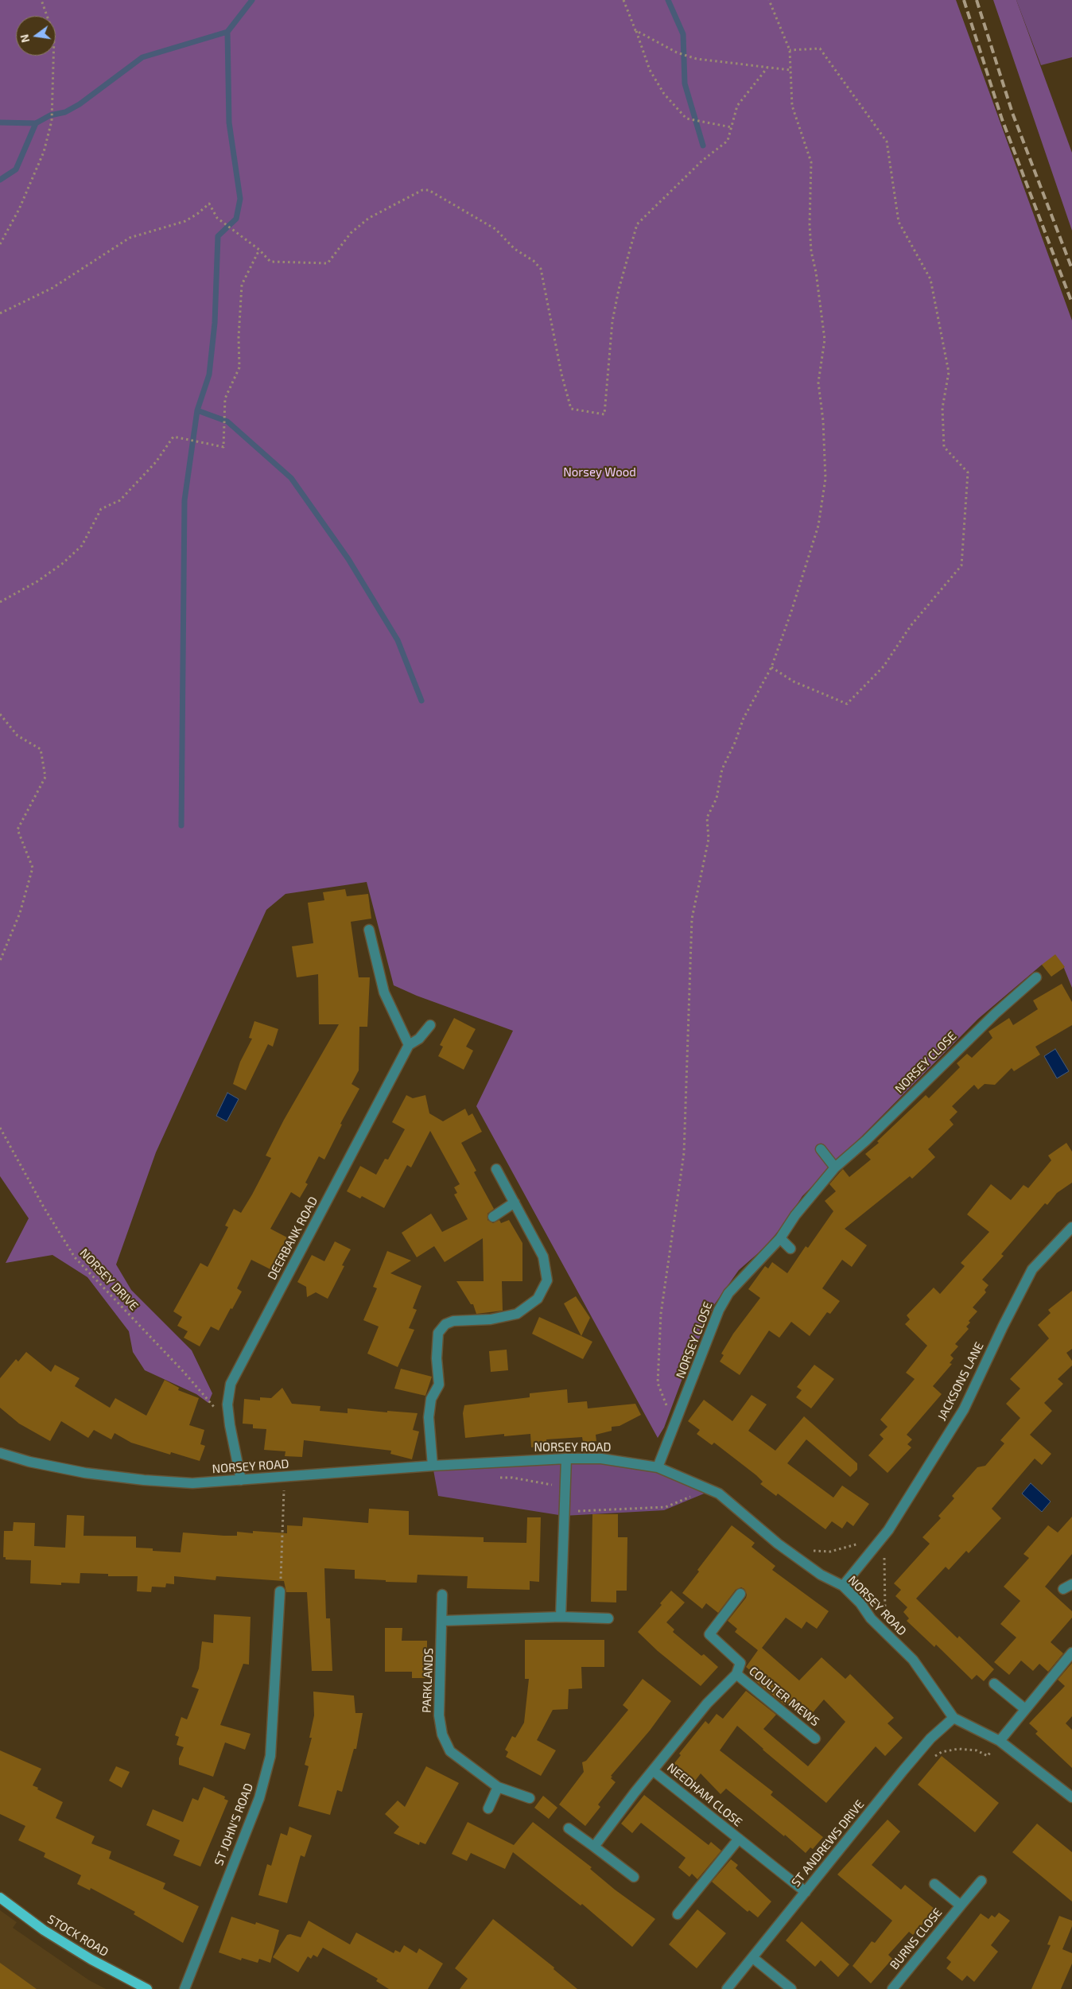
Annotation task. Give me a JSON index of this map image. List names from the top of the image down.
{
  "streets": {
    "main road": ["STOCK ROAD"],
    "street": [
      "NORSEY CLOSE",
      "DEERBANK ROAD",
      "JACKSONS LANE",
      "NORSEY ROAD",
      "PARKLANDS",
      "COULTER MEWS",
      "NEEDHAM CLOSE",
      "ST JOHN'S ROAD",
      "ST ANDREWS DRIVE",
      "BURNS CLOSE"
    ],
    "path": ["NORSEY DRIVE"]
  },
  "crossings": [
    ["NORSEY CLOSE", "NORSEY ROAD"],
    ["DEERBANK ROAD", "NORSEY ROAD"],
    ["JACKSONS LANE", "NORSEY ROAD"],
    ["NORSEY ROAD", "ST ANDREWS DRIVE"],
    ["COULTER MEWS", "NEEDHAM CLOSE"],
    ["NEEDHAM CLOSE", "ST ANDREWS DRIVE"]
  ],
  "parks": ["Norsey Wood"],
  "north": "left"
}
